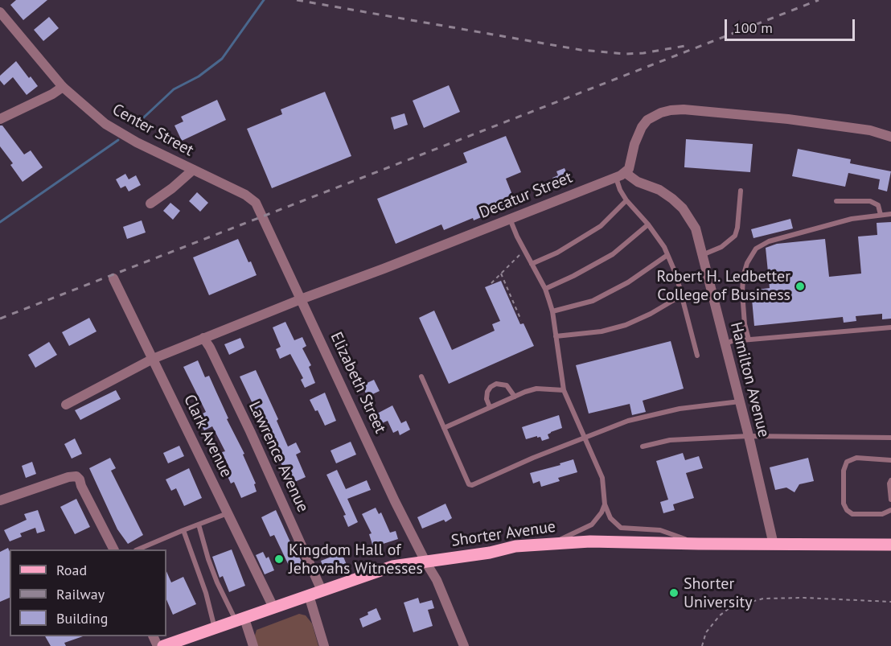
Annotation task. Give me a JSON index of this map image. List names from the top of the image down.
{
  "streets": {
    "main road": ["Shorter Avenue"],
    "street": [
      "Center Street",
      "Decatur Street",
      "Hamilton Avenue",
      "Elizabeth Street",
      "Clark Avenue",
      "Lawrence Avenue"
    ]
  },
  "crossings": [
    ["Center Street", "Elizabeth Street"],
    ["Decatur Street", "Hamilton Avenue"],
    ["Decatur Street", "Elizabeth Street"],
    ["Decatur Street", "Clark Avenue"],
    ["Decatur Street", "Lawrence Avenue"],
    ["Hamilton Avenue", "Shorter Avenue"],
    ["Elizabeth Street", "Shorter Avenue"],
    ["Clark Avenue", "Shorter Avenue"],
    ["Lawrence Avenue", "Shorter Avenue"]
  ],
  "places": ["Robert H. Ledbetter College of Business", "Kingdom Hall of Jehovahs Witnesses", "Shorter University"],
  "legend": ["Road", "Railway", "Building"],
  "scale_bar": "100 m"
}
